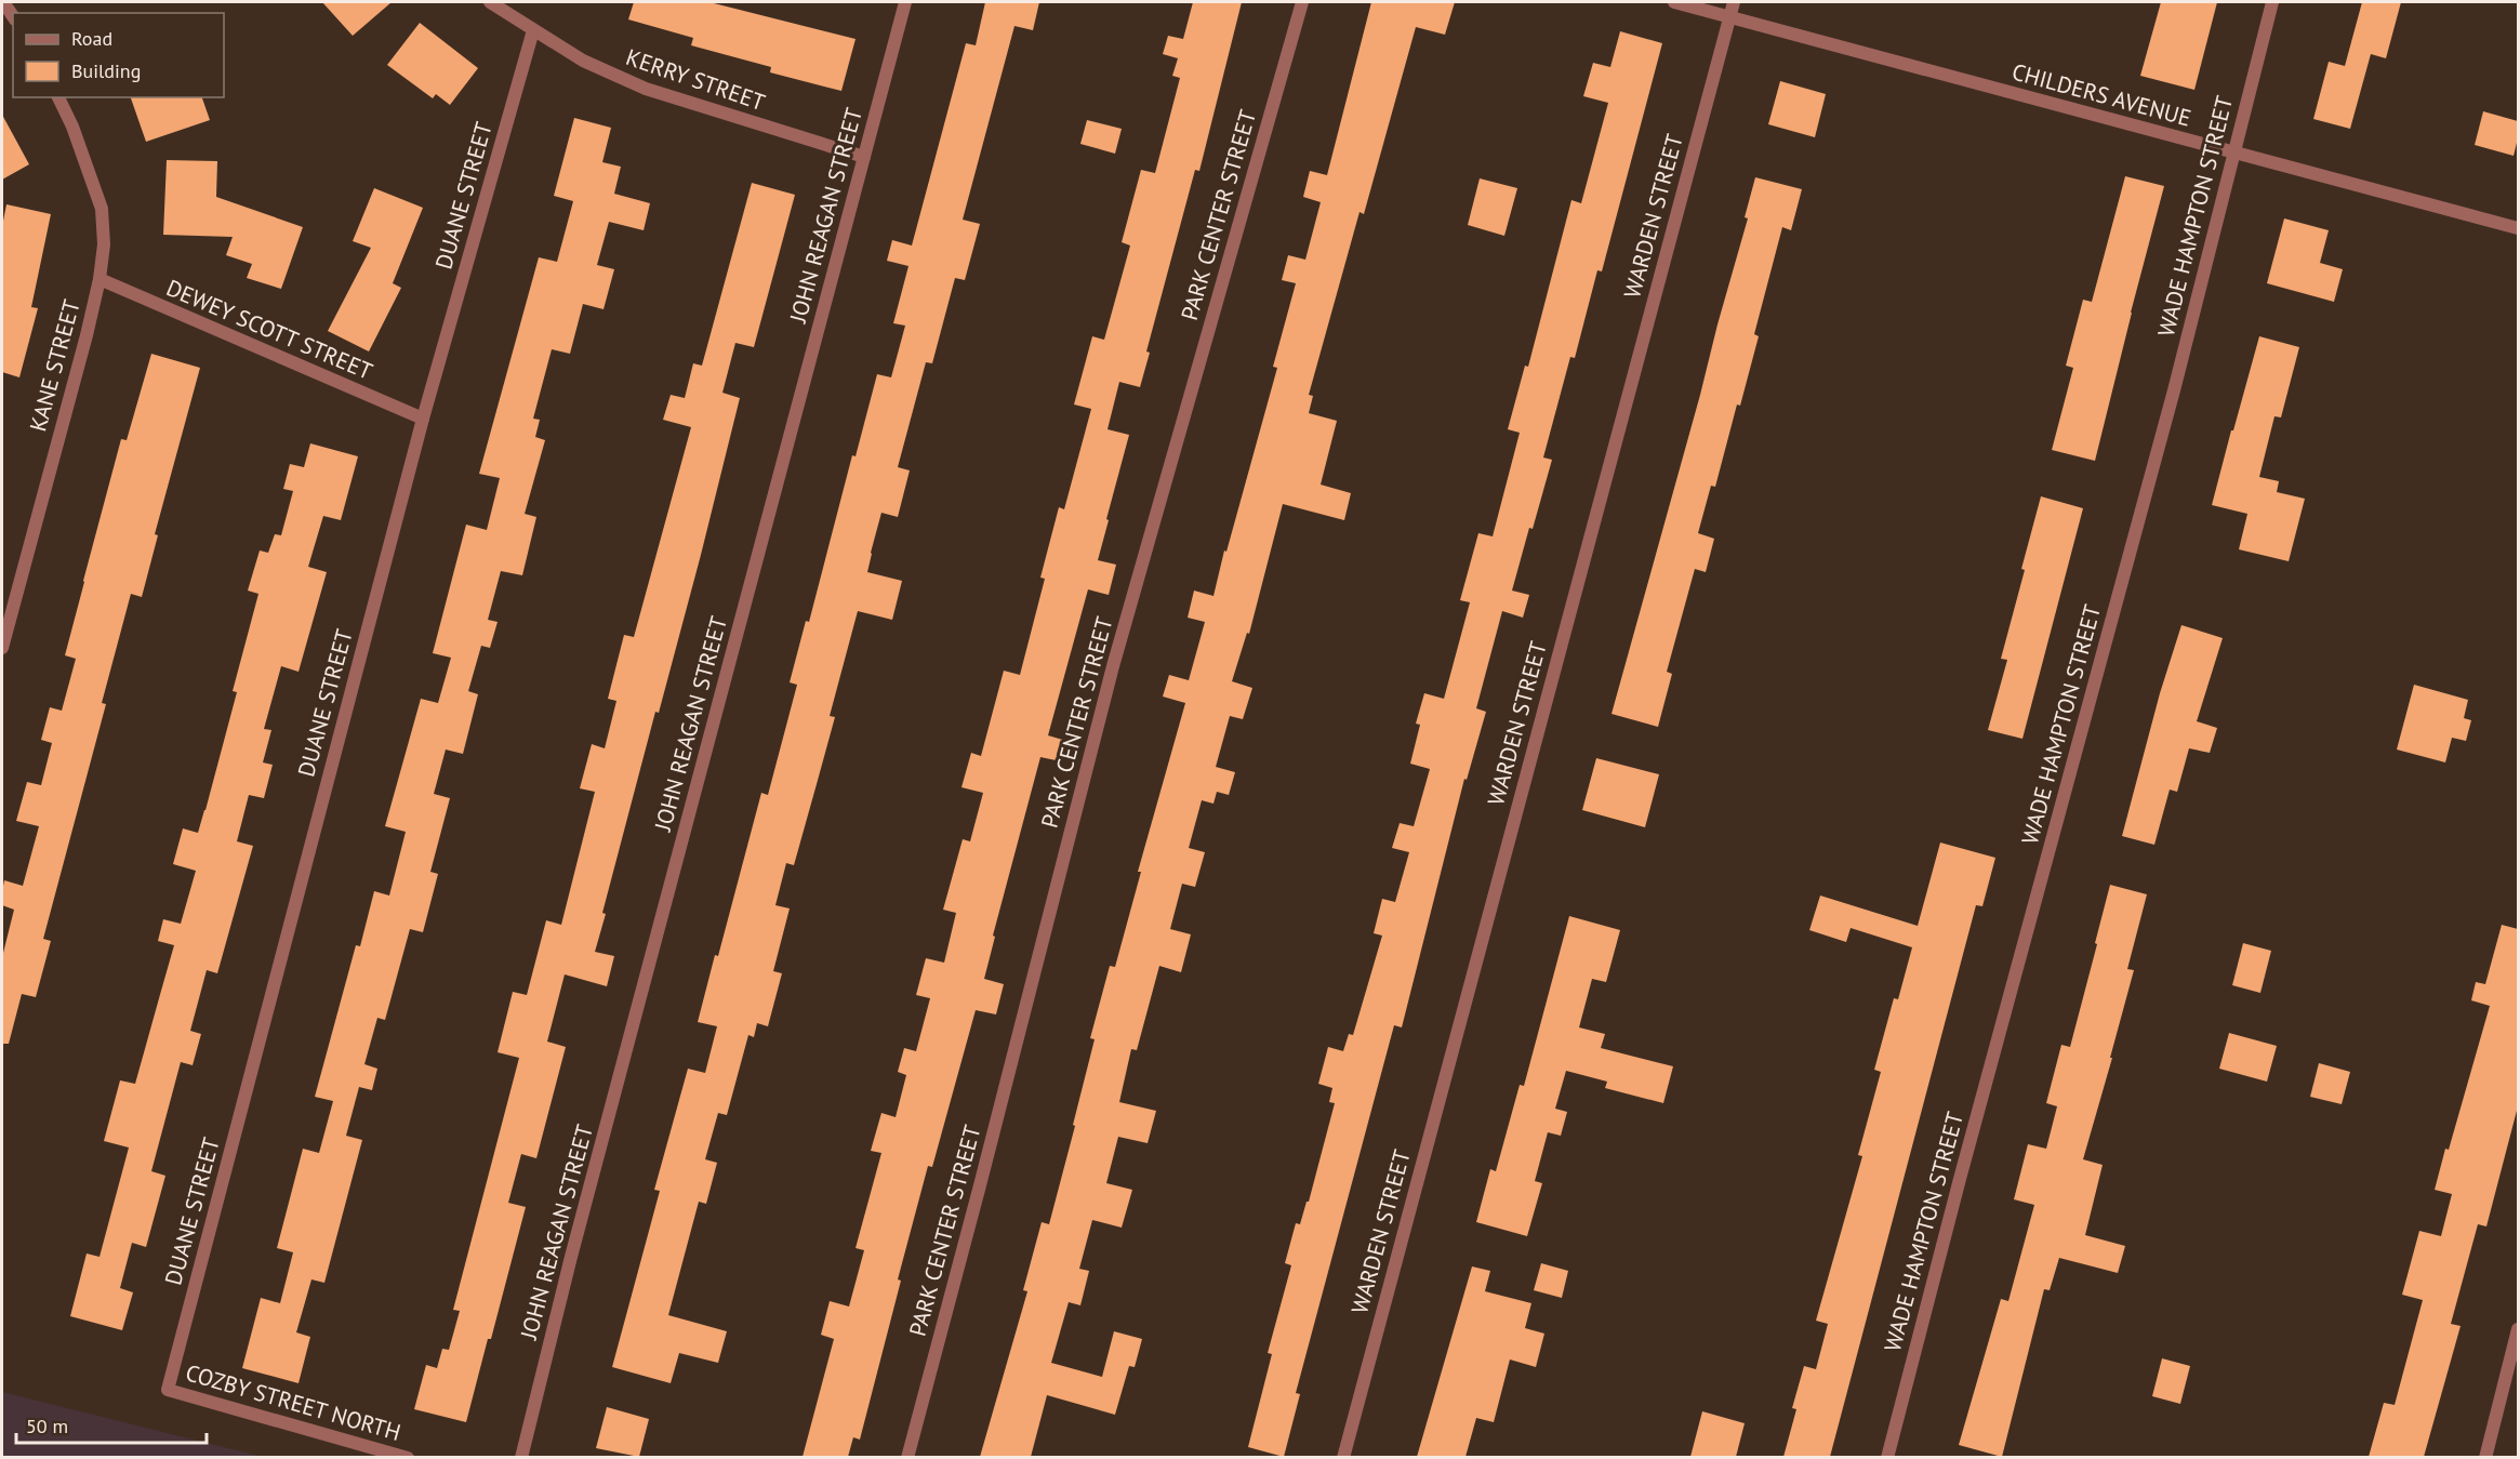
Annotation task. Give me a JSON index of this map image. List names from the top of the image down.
{
  "streets": {
    "street": [
      "KERRY STREET",
      "CHILDERS AVENUE",
      "DUANE STREET",
      "JOHN REAGAN STREET",
      "PARK CENTER STREET",
      "WARDEN STREET",
      "WADE HAMPTON STREET",
      "DEWEY SCOTT STREET",
      "KANE STREET",
      "COZBY STREET NORTH"
    ]
  },
  "crossings": [
    ["KERRY STREET", "DUANE STREET"],
    ["KERRY STREET", "JOHN REAGAN STREET"],
    ["CHILDERS AVENUE", "WARDEN STREET"],
    ["CHILDERS AVENUE", "WADE HAMPTON STREET"],
    ["DUANE STREET", "DEWEY SCOTT STREET"],
    ["DUANE STREET", "COZBY STREET NORTH"],
    ["DEWEY SCOTT STREET", "KANE STREET"]
  ],
  "legend": ["Road", "Building"],
  "scale_bar": "50 m"
}
